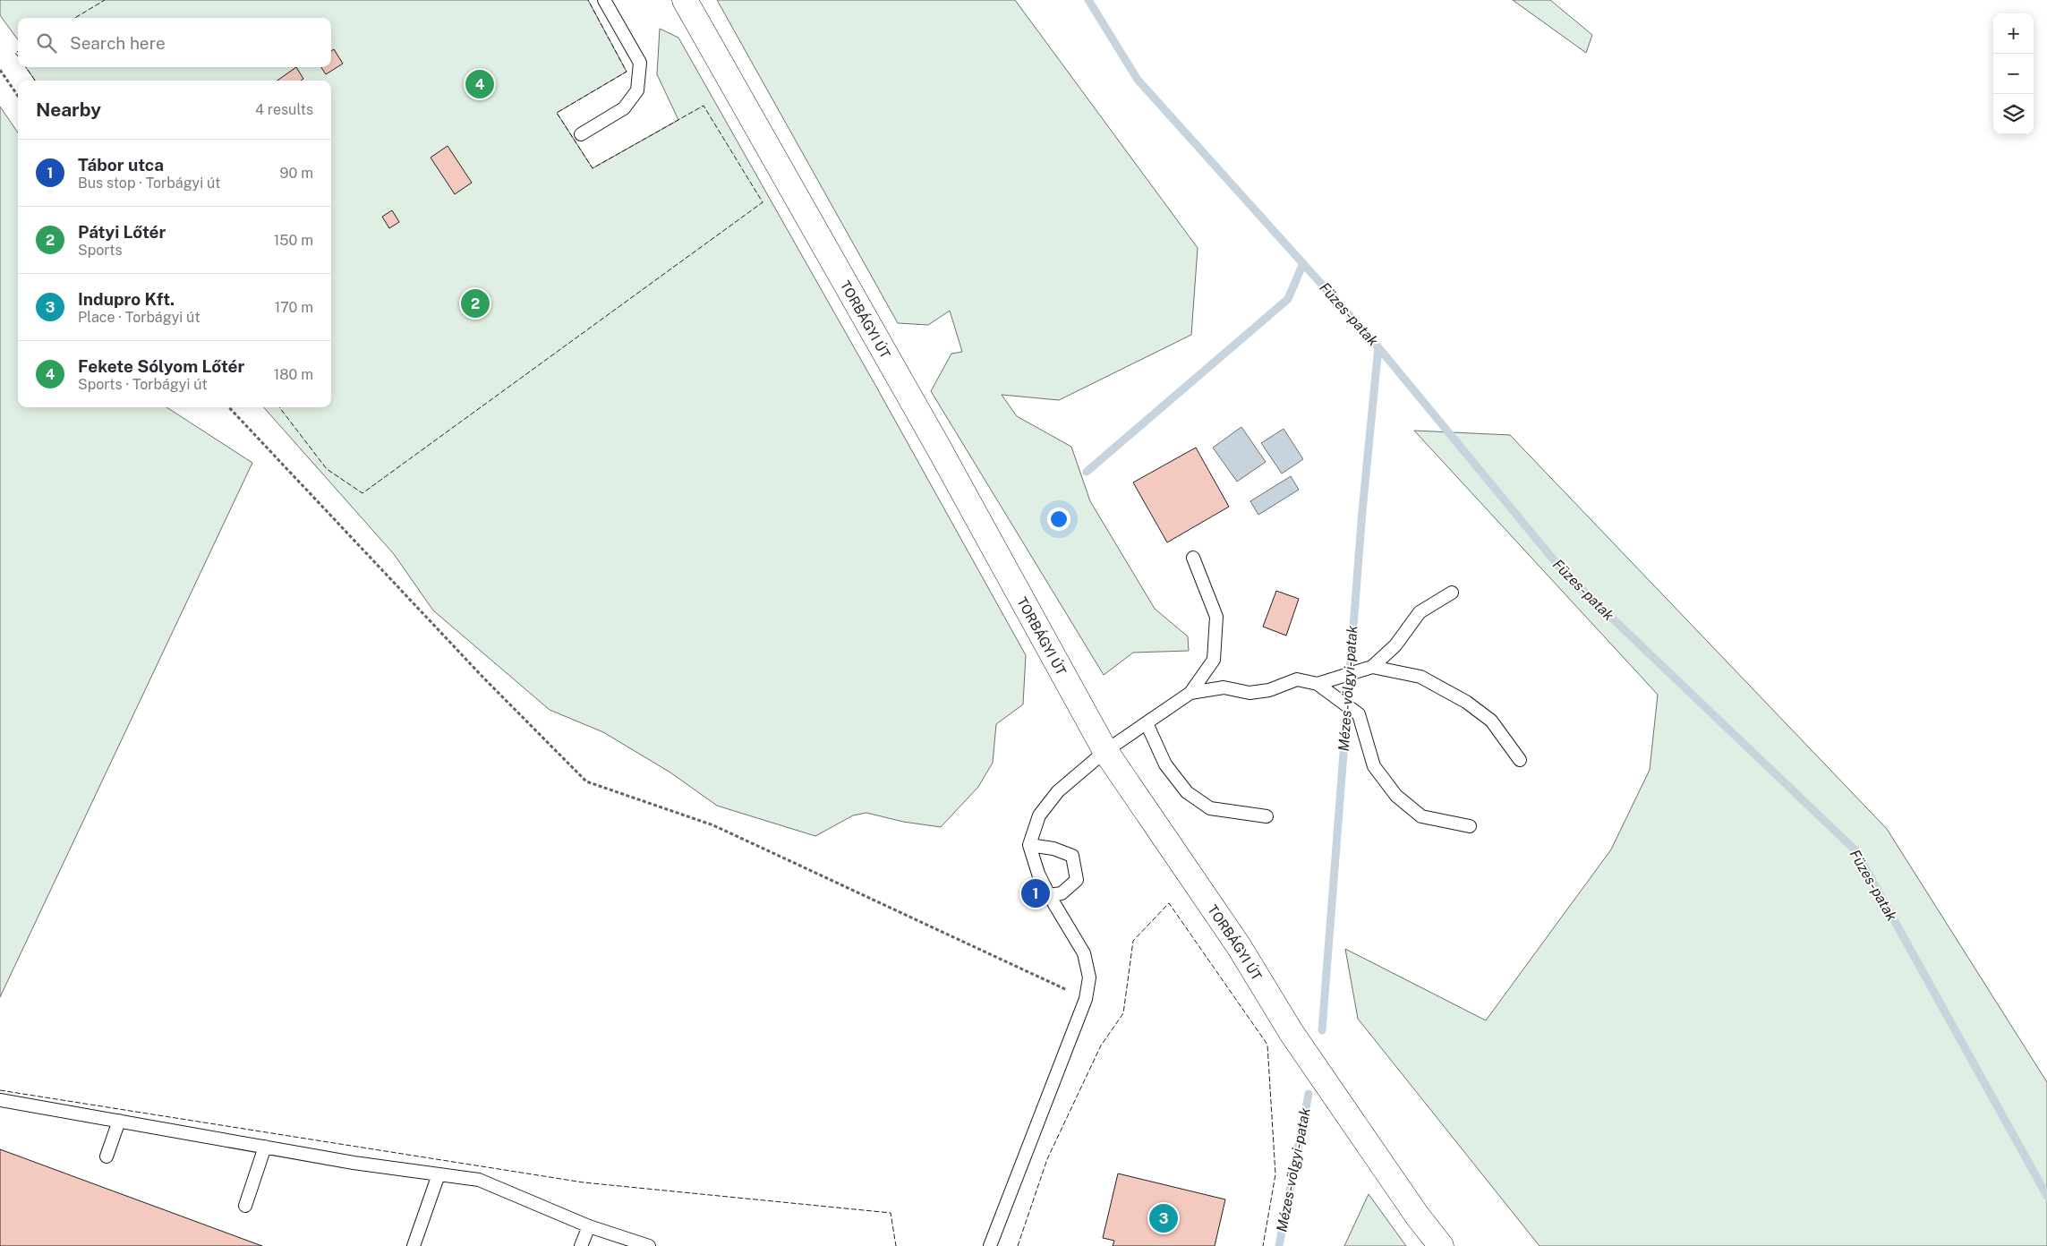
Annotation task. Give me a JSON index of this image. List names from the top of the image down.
{
  "streets": {
    "street": ["TORBÁGYI ÚT"]
  },
  "water": ["Füzes-patak", "Mézes-völgyi-patak"],
  "page": {
    "map_buttons": ["+", "−"],
    "search": "Search here",
    "pins": [
      "4",
      "2",
      "1",
      "3"
    ],
    "heading": ["Nearby", "4 results"],
    "list": [
      {
        "mark": "1",
        "name": "Tábor utca",
        "note": "Bus stop · Torbágyi út",
        "value": "90 m"
      },
      {
        "mark": "2",
        "name": "Pátyi Lőtér",
        "note": "Sports",
        "value": "150 m"
      },
      {
        "mark": "3",
        "name": "Indupro Kft.",
        "note": "Place · Torbágyi út",
        "value": "170 m"
      },
      {
        "mark": "4",
        "name": "Fekete Sólyom Lőtér",
        "note": "Sports · Torbágyi út",
        "value": "180 m"
      }
    ]
  }
}
